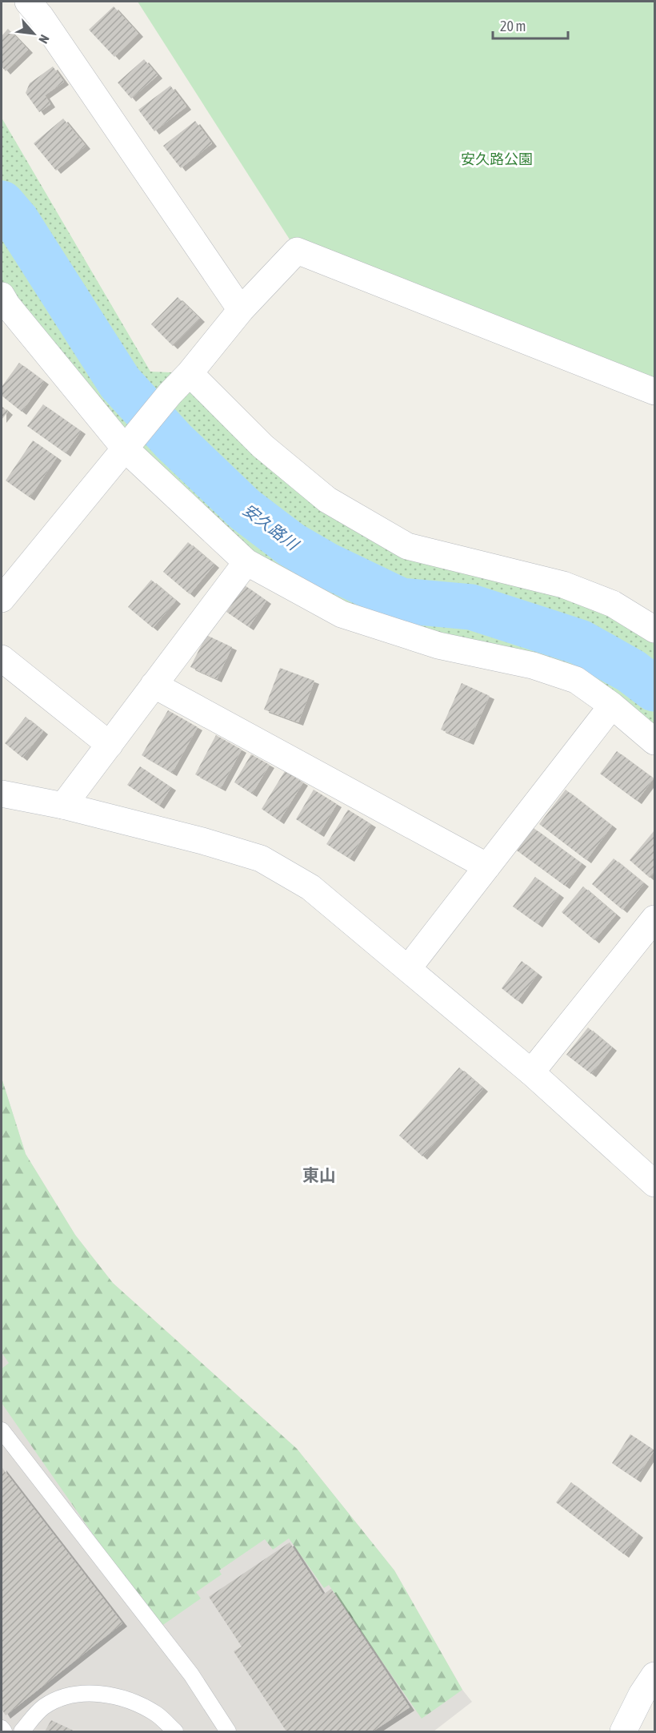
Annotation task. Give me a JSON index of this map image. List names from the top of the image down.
{
  "districts": ["東山"],
  "water": ["安久路川"],
  "parks": ["安久路公園"],
  "scale_bar": "20 m",
  "north": "bottom right"
}
